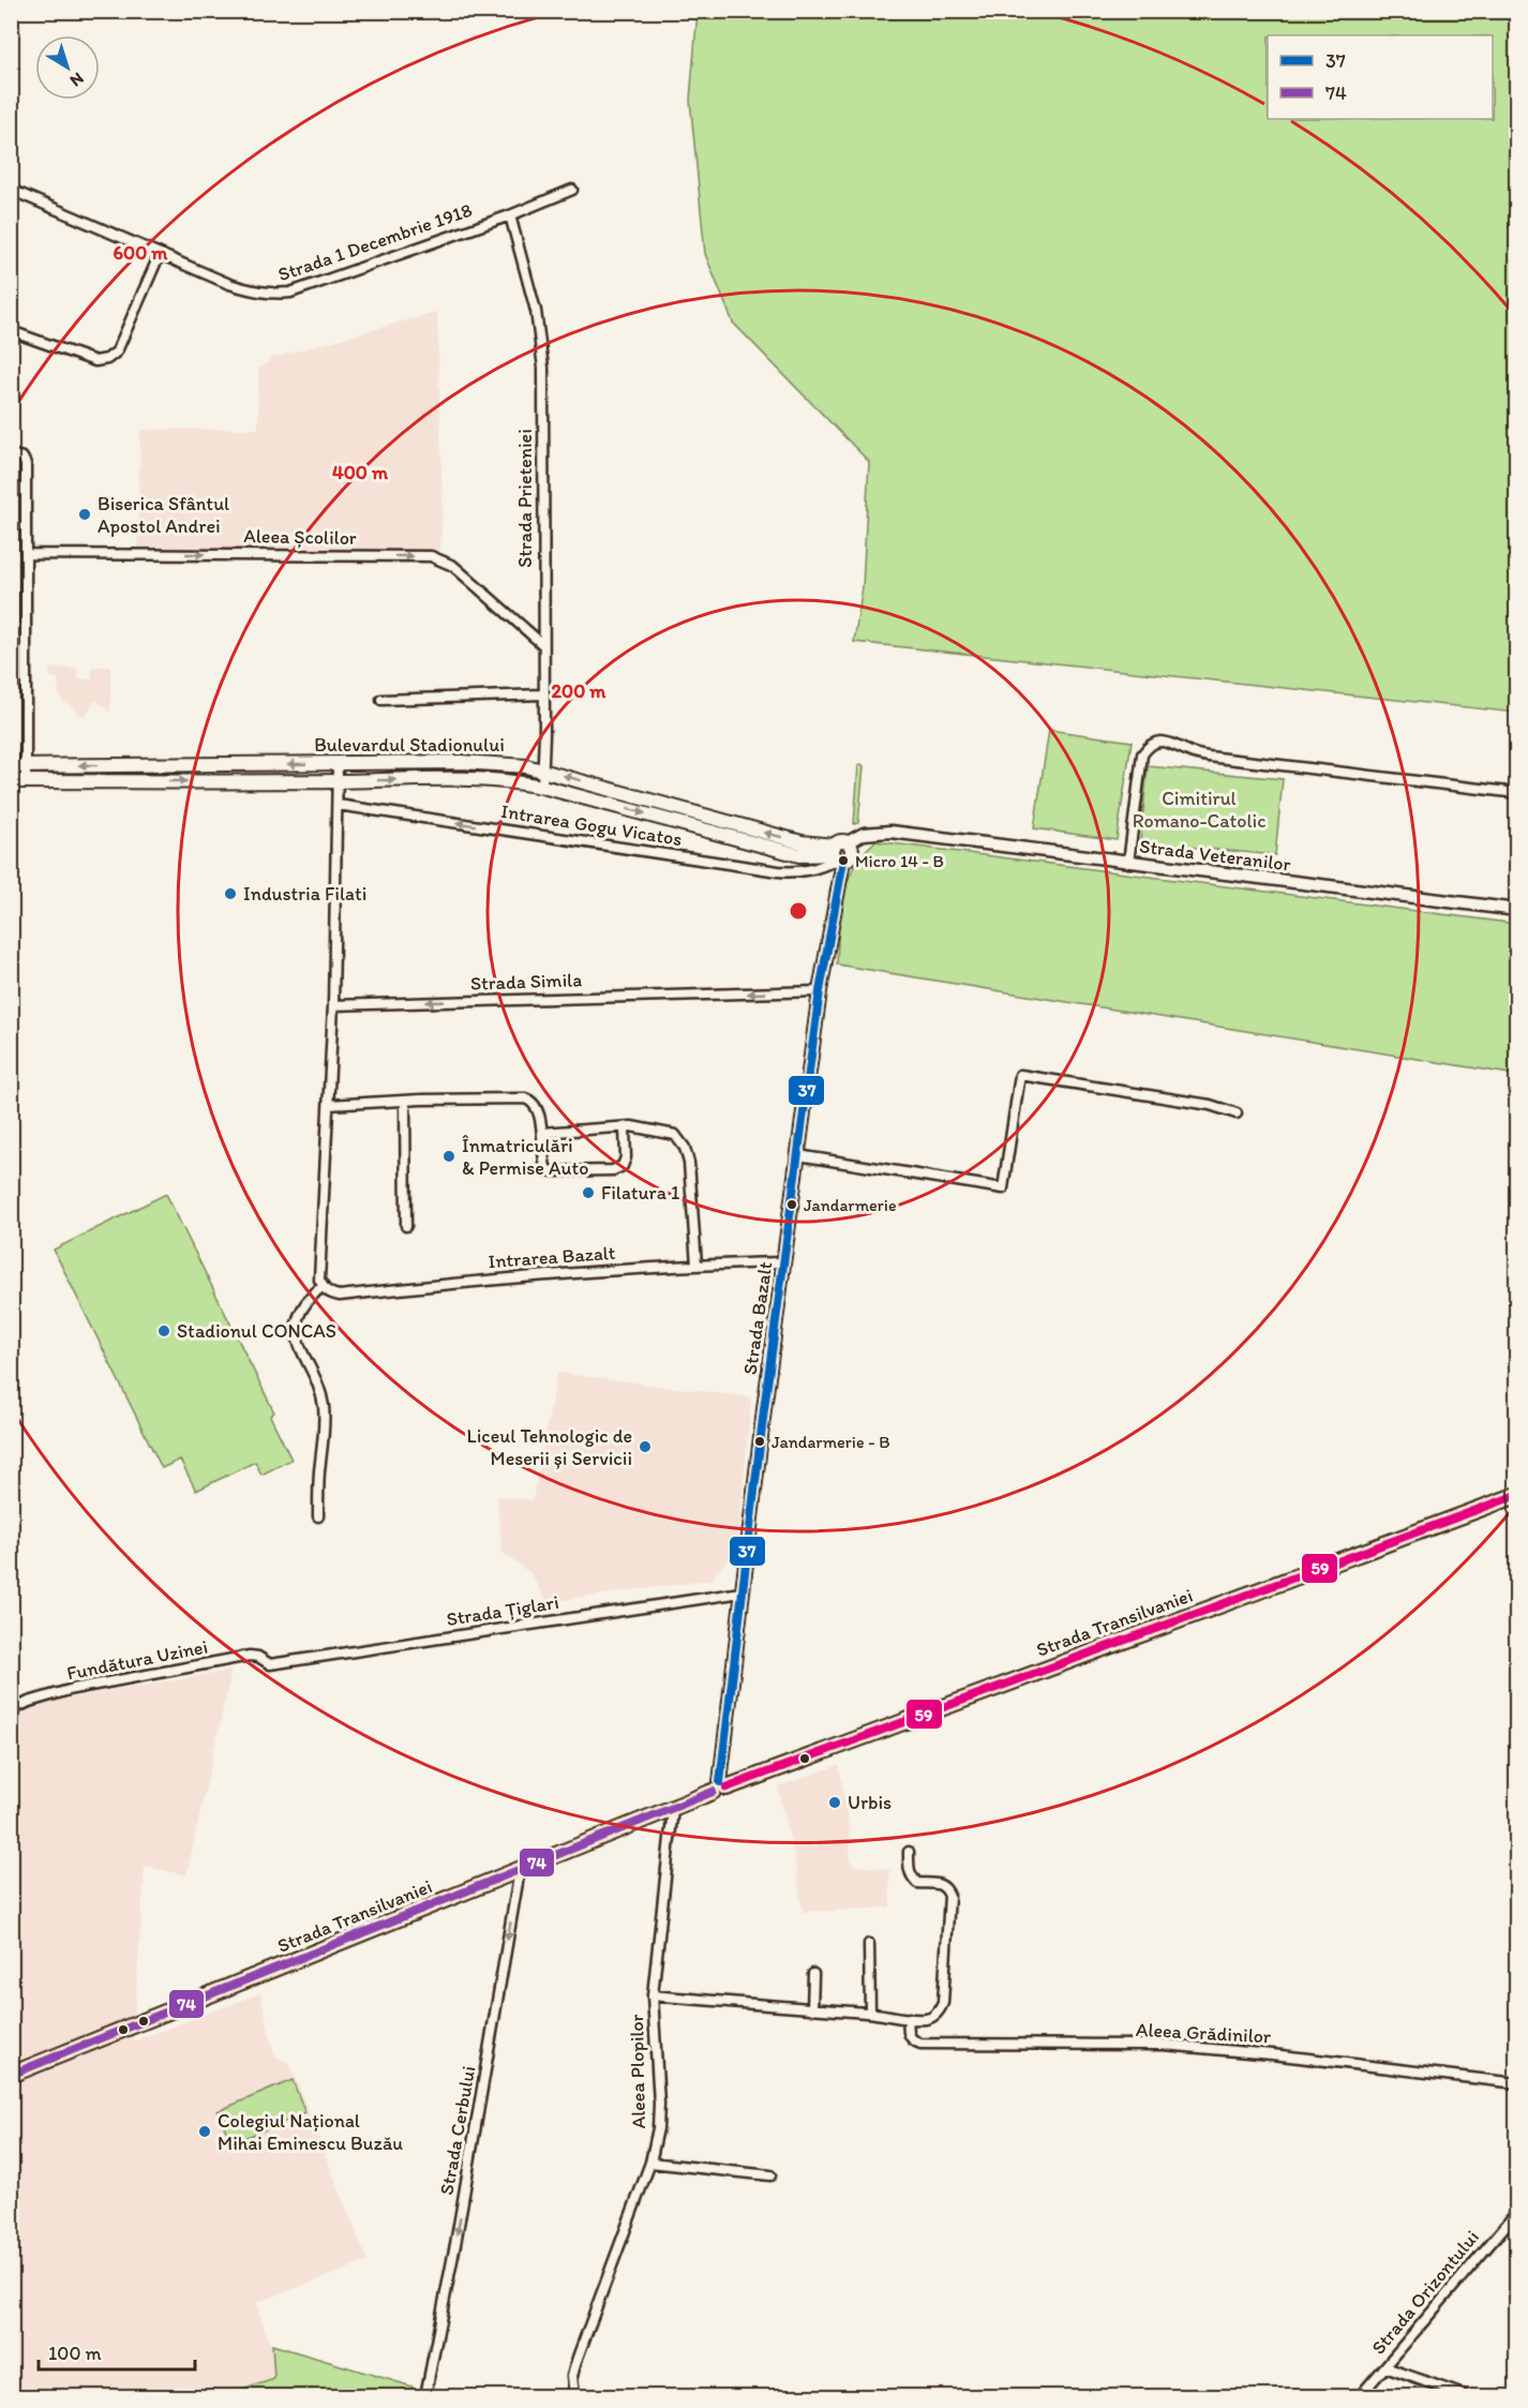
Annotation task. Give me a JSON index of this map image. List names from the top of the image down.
{
  "streets": {
    "main road": ["Bulevardul Stadionului", "Strada Bazalt", "Strada Transilvaniei"],
    "street": [
      "Strada 1 Decembrie 1918",
      "Strada Prieteniei",
      "Aleea Școlilor",
      "Intrarea Gogu Vicatos",
      "Strada Veteranilor",
      "Strada Simila",
      "Intrarea Bazalt",
      "Strada Țiglari",
      "Fundătura Uzinei",
      "Aleea Grădinilor",
      "Aleea Plopilor",
      "Strada Cerbului",
      "Strada Orizontului"
    ]
  },
  "crossings": [
    ["Strada 1 Decembrie 1918", "Strada Prieteniei"],
    ["Strada Prieteniei", "Aleea Școlilor"],
    ["Strada Prieteniei", "Bulevardul Stadionului"],
    ["Bulevardul Stadionului", "Intrarea Gogu Vicatos"],
    ["Bulevardul Stadionului", "Strada Veteranilor"],
    ["Bulevardul Stadionului", "Strada Bazalt"],
    ["Intrarea Gogu Vicatos", "Strada Veteranilor"],
    ["Intrarea Gogu Vicatos", "Strada Bazalt"],
    ["Strada Veteranilor", "Strada Bazalt"],
    ["Strada Simila", "Strada Bazalt"],
    ["Intrarea Bazalt", "Strada Bazalt"],
    ["Strada Bazalt", "Strada Țiglari"],
    ["Strada Bazalt", "Strada Transilvaniei"],
    ["Strada Țiglari", "Fundătura Uzinei"],
    ["Strada Transilvaniei", "Aleea Plopilor"],
    ["Strada Transilvaniei", "Strada Cerbului"]
  ],
  "one_way": [
    "Aleea Școlilor",
    "Intrarea Gogu Vicatos",
    "Strada Simila",
    "Strada Cerbului"
  ],
  "parks": ["Cimitirul Romano-Catolic"],
  "places": [
    "Biserica Sfântul Apostol Andrei",
    "Micro 14 - B",
    "Industria Filati",
    "Înmatriculări & Permise Auto",
    "Filatura 1",
    "Jandarmerie",
    "Stadionul CONCAS",
    "Jandarmerie - B",
    "Liceul Tehnologic de Meserii și Servicii",
    "Urbis",
    "Colegiul Național Mihai Eminescu Buzău"
  ],
  "lines": ["transit line 37", "transit line 59", "transit line 74"],
  "legend": ["37", "74"],
  "scale_bar": "100 m",
  "north": "bottom right",
  "rings": ["600 m", "400 m", "200 m"]
}
